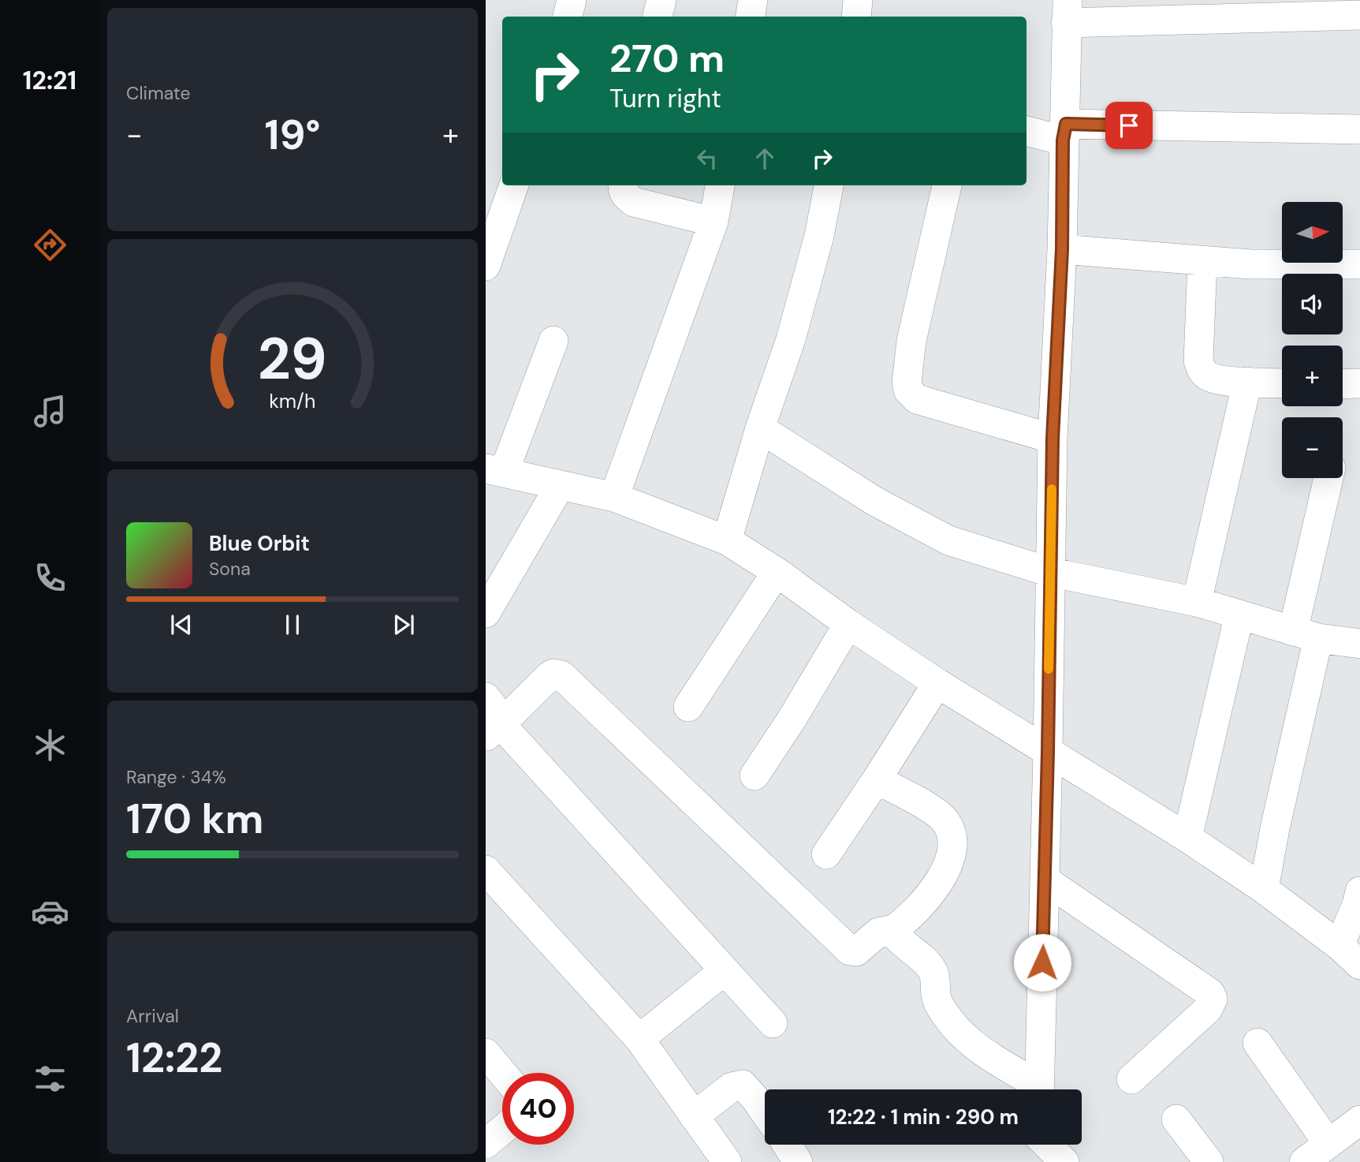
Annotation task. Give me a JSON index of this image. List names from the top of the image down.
{
  "north": "right",
  "page": {
    "tabs": "12:21",
    "tile": [
      "Climate",
      ["Range · 34%", "170 km"],
      ["Arrival", "12:22"]
    ],
    "turn": ["270 m", "Turn right"],
    "heat": ["−", "19°", "+"],
    "map_buttons": ["+", "−"],
    "song": ["Blue Orbit", "Sona"],
    "limit": "40",
    "trip": "12:22 · 1 min · 290 m",
    "gauge": ["29", "km/h"]
  }
}
